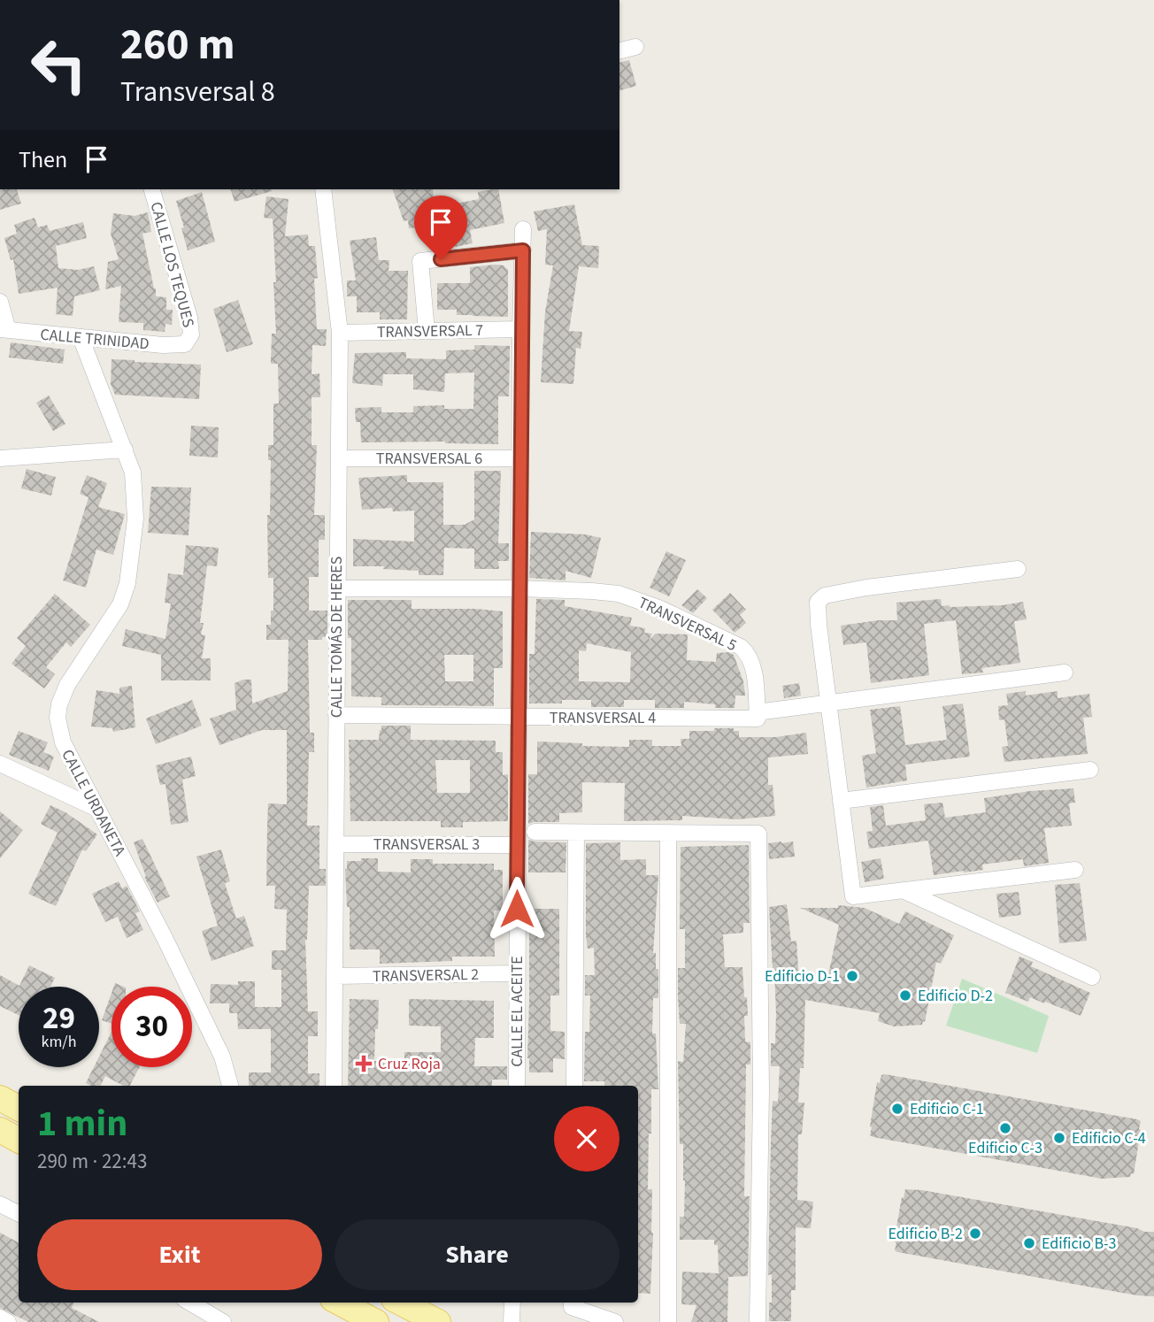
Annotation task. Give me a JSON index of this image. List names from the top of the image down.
{
  "streets": {
    "street": [
      "CALLE LOS TEQUES",
      "TRANSVERSAL 7",
      "CALLE TRINIDAD",
      "TRANSVERSAL 6",
      "TRANSVERSAL 5",
      "CALLE TOMÁS DE HERES",
      "TRANSVERSAL 4",
      "CALLE URDANETA",
      "TRANSVERSAL 3",
      "TRANSVERSAL 2",
      "CALLE EL ACEITE"
    ]
  },
  "crossings": [
    ["CALLE LOS TEQUES", "CALLE TRINIDAD"],
    ["TRANSVERSAL 7", "CALLE TOMÁS DE HERES"],
    ["TRANSVERSAL 7", "CALLE EL ACEITE"],
    ["CALLE TRINIDAD", "CALLE URDANETA"],
    ["TRANSVERSAL 6", "CALLE TOMÁS DE HERES"],
    ["TRANSVERSAL 6", "CALLE EL ACEITE"],
    ["TRANSVERSAL 5", "CALLE TOMÁS DE HERES"],
    ["TRANSVERSAL 5", "TRANSVERSAL 4"],
    ["TRANSVERSAL 5", "CALLE EL ACEITE"],
    ["CALLE TOMÁS DE HERES", "TRANSVERSAL 4"],
    ["CALLE TOMÁS DE HERES", "TRANSVERSAL 3"],
    ["CALLE TOMÁS DE HERES", "TRANSVERSAL 2"],
    ["TRANSVERSAL 4", "CALLE EL ACEITE"],
    ["TRANSVERSAL 3", "CALLE EL ACEITE"],
    ["TRANSVERSAL 2", "CALLE EL ACEITE"]
  ],
  "places": {
    "other": [
      "Edificio D-1",
      "Edificio D-2",
      "Edificio C-1",
      "Edificio C-3",
      "Edificio C-4",
      "Edificio B-2",
      "Edificio B-3"
    ],
    "health": ["Cruz Roja"]
  },
  "page": {
    "turn": ["260 m", "Transversal 8"],
    "then": "Then",
    "speed": "29 km/h",
    "limit": "30",
    "heading": ["1 min", "290 m · 22:43"],
    "buttons": ["Exit", "Share"]
  }
}
